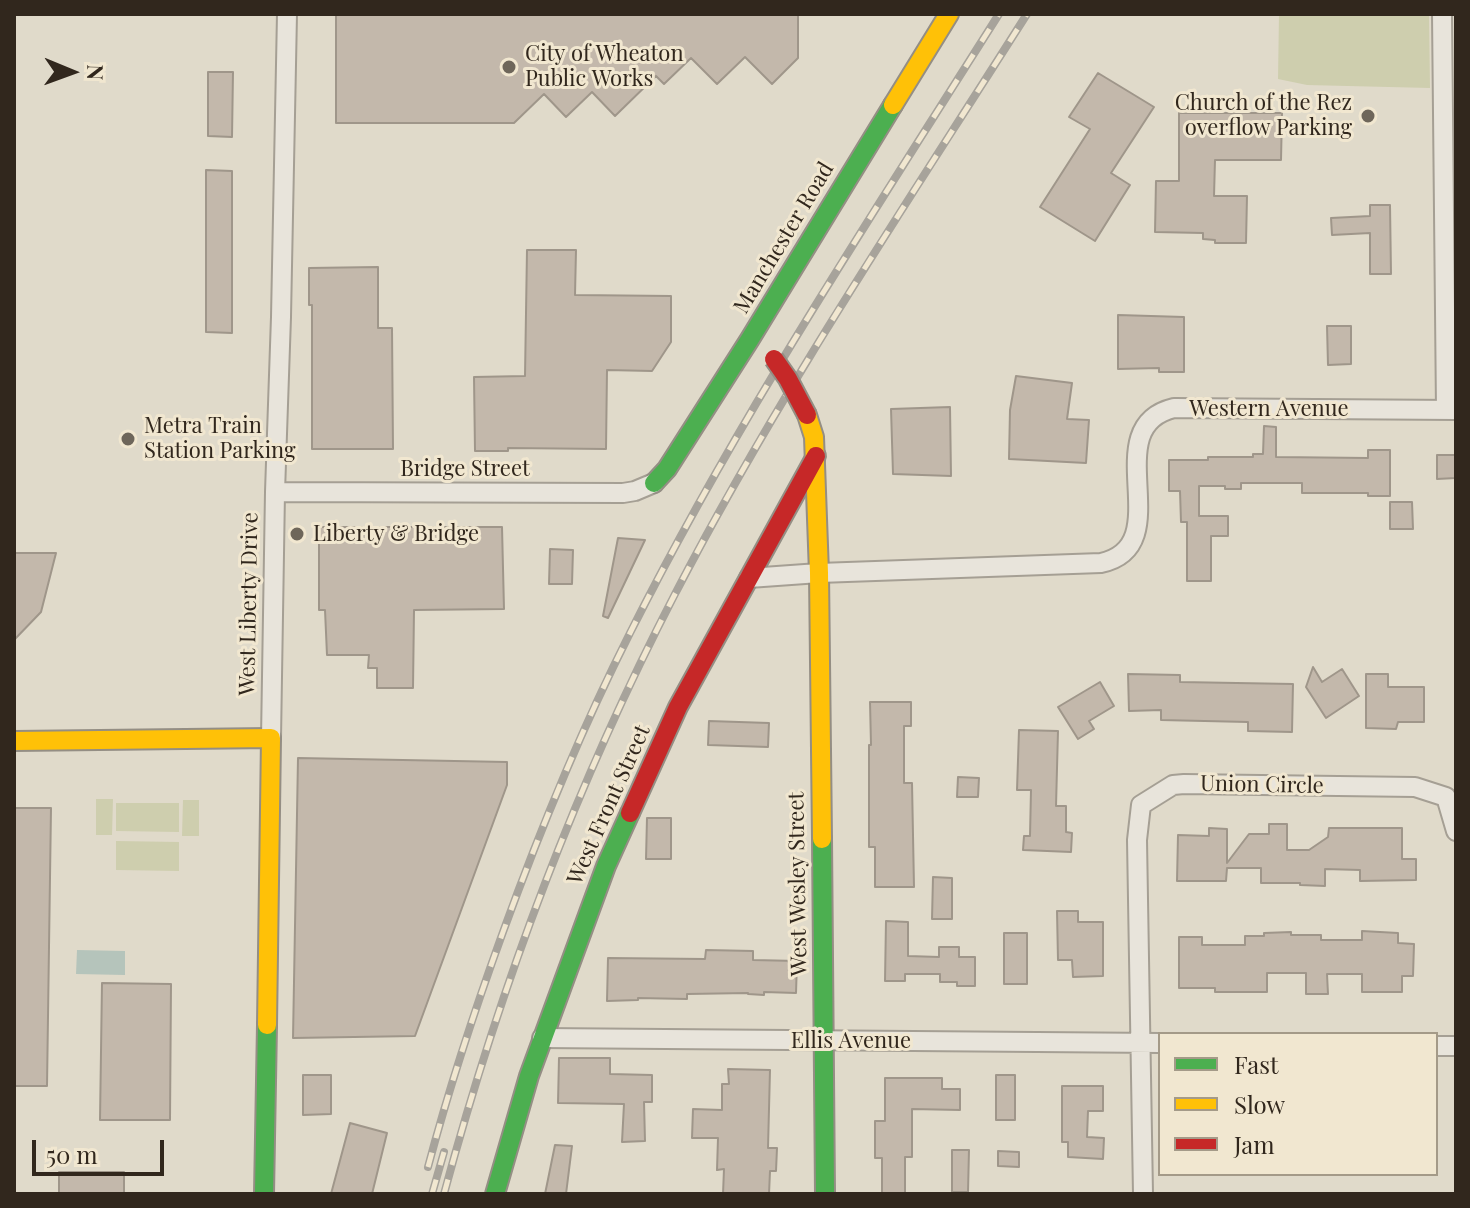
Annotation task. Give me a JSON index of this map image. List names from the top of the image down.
{
  "streets": {
    "street": [
      "Manchester Road",
      "Western Avenue",
      "Bridge Street",
      "West Liberty Drive",
      "Union Circle",
      "West Front Street",
      "West Wesley Street",
      "Ellis Avenue"
    ]
  },
  "crossings": [
    ["Manchester Road", "Bridge Street"],
    ["Western Avenue", "West Wesley Street"],
    ["Bridge Street", "West Liberty Drive"],
    ["Union Circle", "Ellis Avenue"],
    ["West Front Street", "West Wesley Street"],
    ["West Front Street", "Ellis Avenue"],
    ["West Wesley Street", "Ellis Avenue"]
  ],
  "places": [
    "City of Wheaton Public Works",
    "Church of the Rez overflow Parking",
    "Metra Train Station Parking",
    "Liberty & Bridge"
  ],
  "legend": ["Fast", "Slow", "Jam"],
  "scale_bar": "50 m",
  "north": "right"
}
